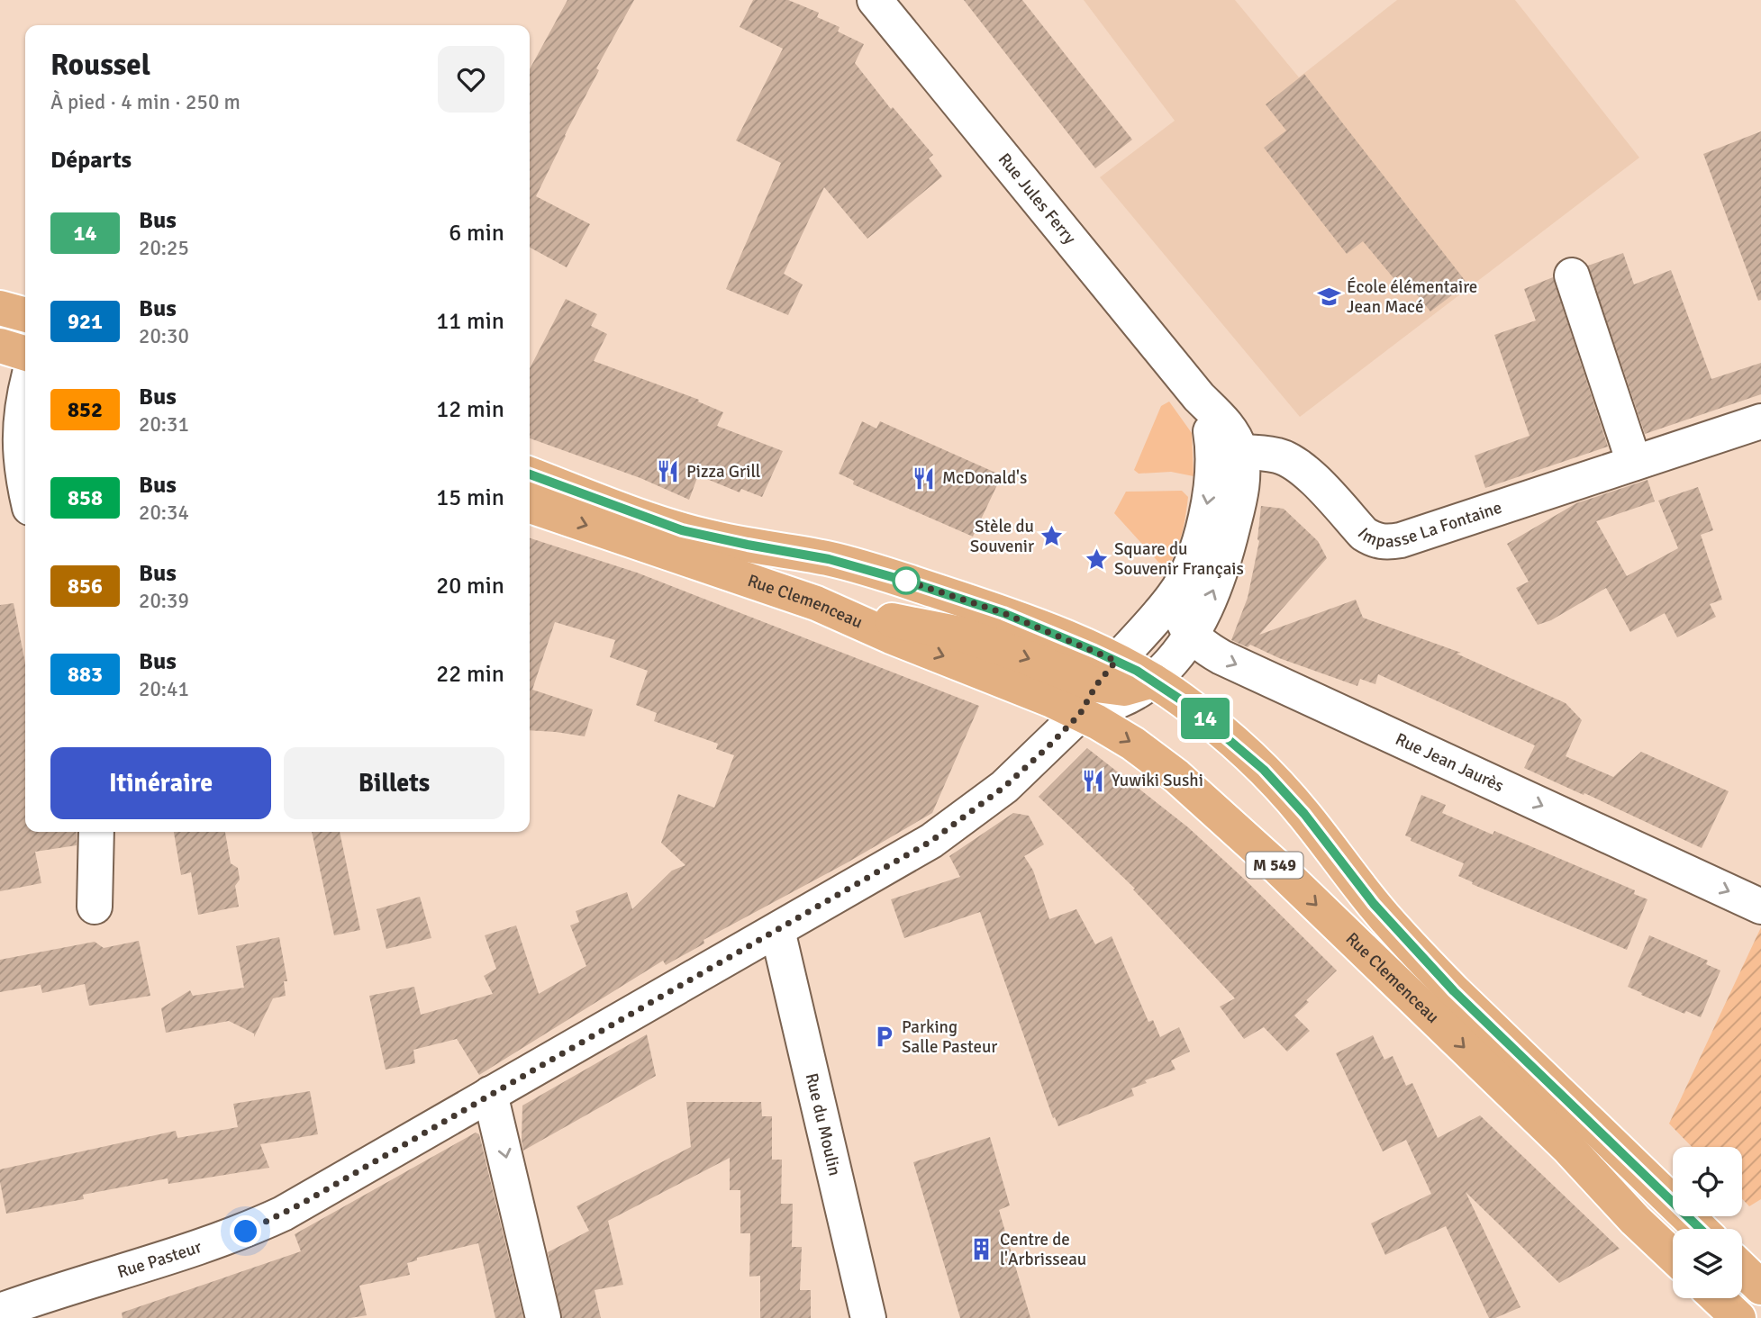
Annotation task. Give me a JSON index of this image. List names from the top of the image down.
{
  "streets": {
    "main road": ["Rue Clemenceau", "M 549"],
    "street": [
      "Rue Jules Ferry",
      "Impasse La Fontaine",
      "Rue Jean Jaurès",
      "Rue du Moulin",
      "Rue Pasteur"
    ]
  },
  "crossings": [
    ["Rue Jules Ferry", "Impasse La Fontaine"],
    ["Rue Jules Ferry", "Rue Clemenceau"],
    ["Rue Jules Ferry", "Rue Jean Jaurès"],
    ["Rue Clemenceau", "Rue Pasteur"],
    ["Rue du Moulin", "Rue Pasteur"]
  ],
  "one_way": ["Rue Jean Jaurès"],
  "places": {
    "school or university": ["École élémentaire Jean Macé"],
    "restaurant": ["Pizza Grill", "McDonald's", "Yuwiki Sushi"],
    "place": ["Stèle du Souvenir", "Square du Souvenir Français"],
    "parking": ["Parking Salle Pasteur"],
    "building": ["Centre de l'Arbrisseau"]
  },
  "lines": ["bus line 14"],
  "page": {
    "on_map": "14",
    "heading": [
      ["Roussel", "À pied · 4 min · 250 m"],
      "Départs"
    ],
    "list": [
      {
        "mark": "14",
        "name": "Bus",
        "note": "20:25",
        "value": "6 min"
      },
      {
        "mark": "921",
        "name": "Bus",
        "note": "20:30",
        "value": "11 min"
      },
      {
        "mark": "852",
        "name": "Bus",
        "note": "20:31",
        "value": "12 min"
      },
      {
        "mark": "858",
        "name": "Bus",
        "note": "20:34",
        "value": "15 min"
      },
      {
        "mark": "856",
        "name": "Bus",
        "note": "20:39",
        "value": "20 min"
      },
      {
        "mark": "883",
        "name": "Bus",
        "note": "20:41",
        "value": "22 min"
      }
    ],
    "buttons": ["Itinéraire", "Billets"]
  }
}
